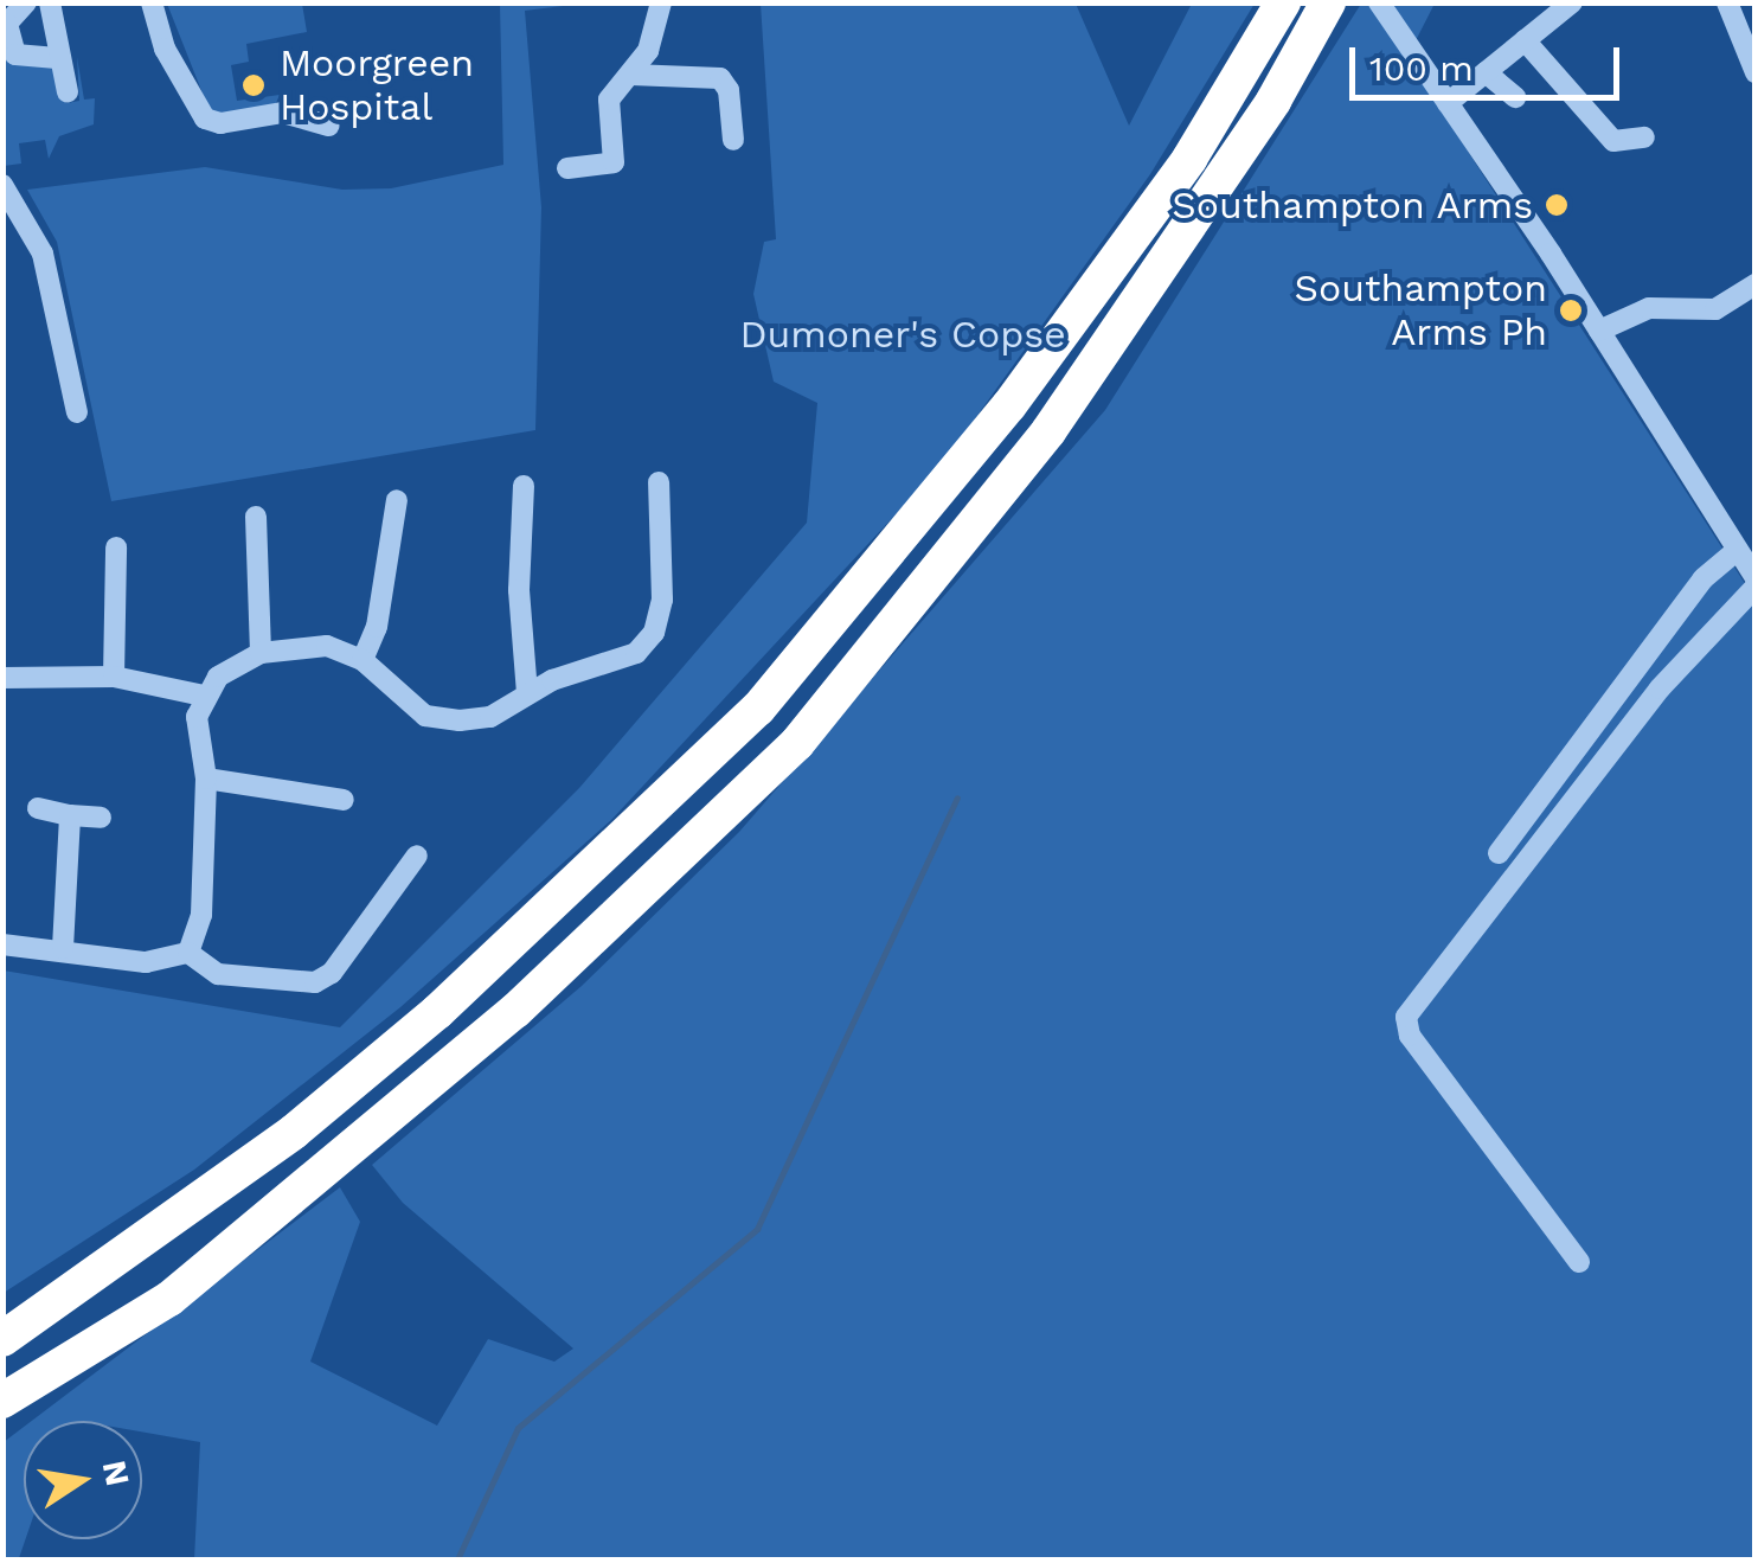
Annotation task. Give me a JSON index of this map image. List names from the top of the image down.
{
  "parks": ["Dumoner's Copse"],
  "places": ["Moorgreen Hospital", "Southampton Arms", "Southampton Arms Ph"],
  "scale_bar": "100 m",
  "north": "right"
}
